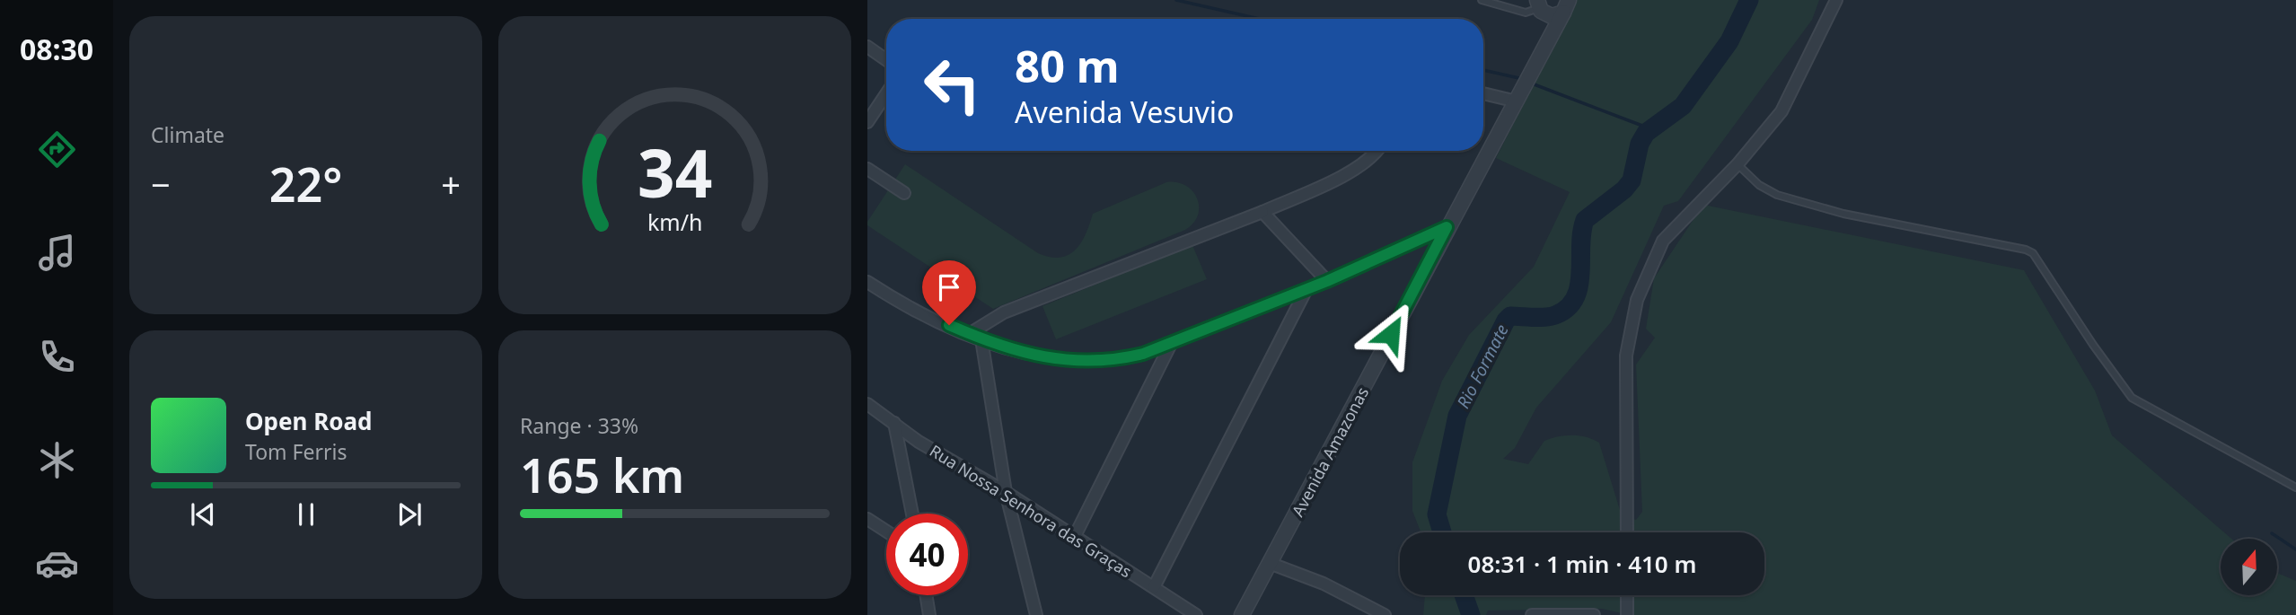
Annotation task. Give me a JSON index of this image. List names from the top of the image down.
{
  "streets": {
    "street": ["Avenida Amazonas", "Rua Nossa Senhora das Graças"]
  },
  "water": ["Rio Formate"],
  "north": "top",
  "page": {
    "tabs": "08:30",
    "tile": [
      "Climate",
      ["Range · 33%", "165 km"]
    ],
    "turn": ["80 m", "Avenida Vesuvio"],
    "heat": ["−", "22°", "+"],
    "song": ["Open Road", "Tom Ferris"],
    "limit": "40",
    "trip": "08:31 · 1 min · 410 m",
    "gauge": ["34", "km/h"]
  }
}
